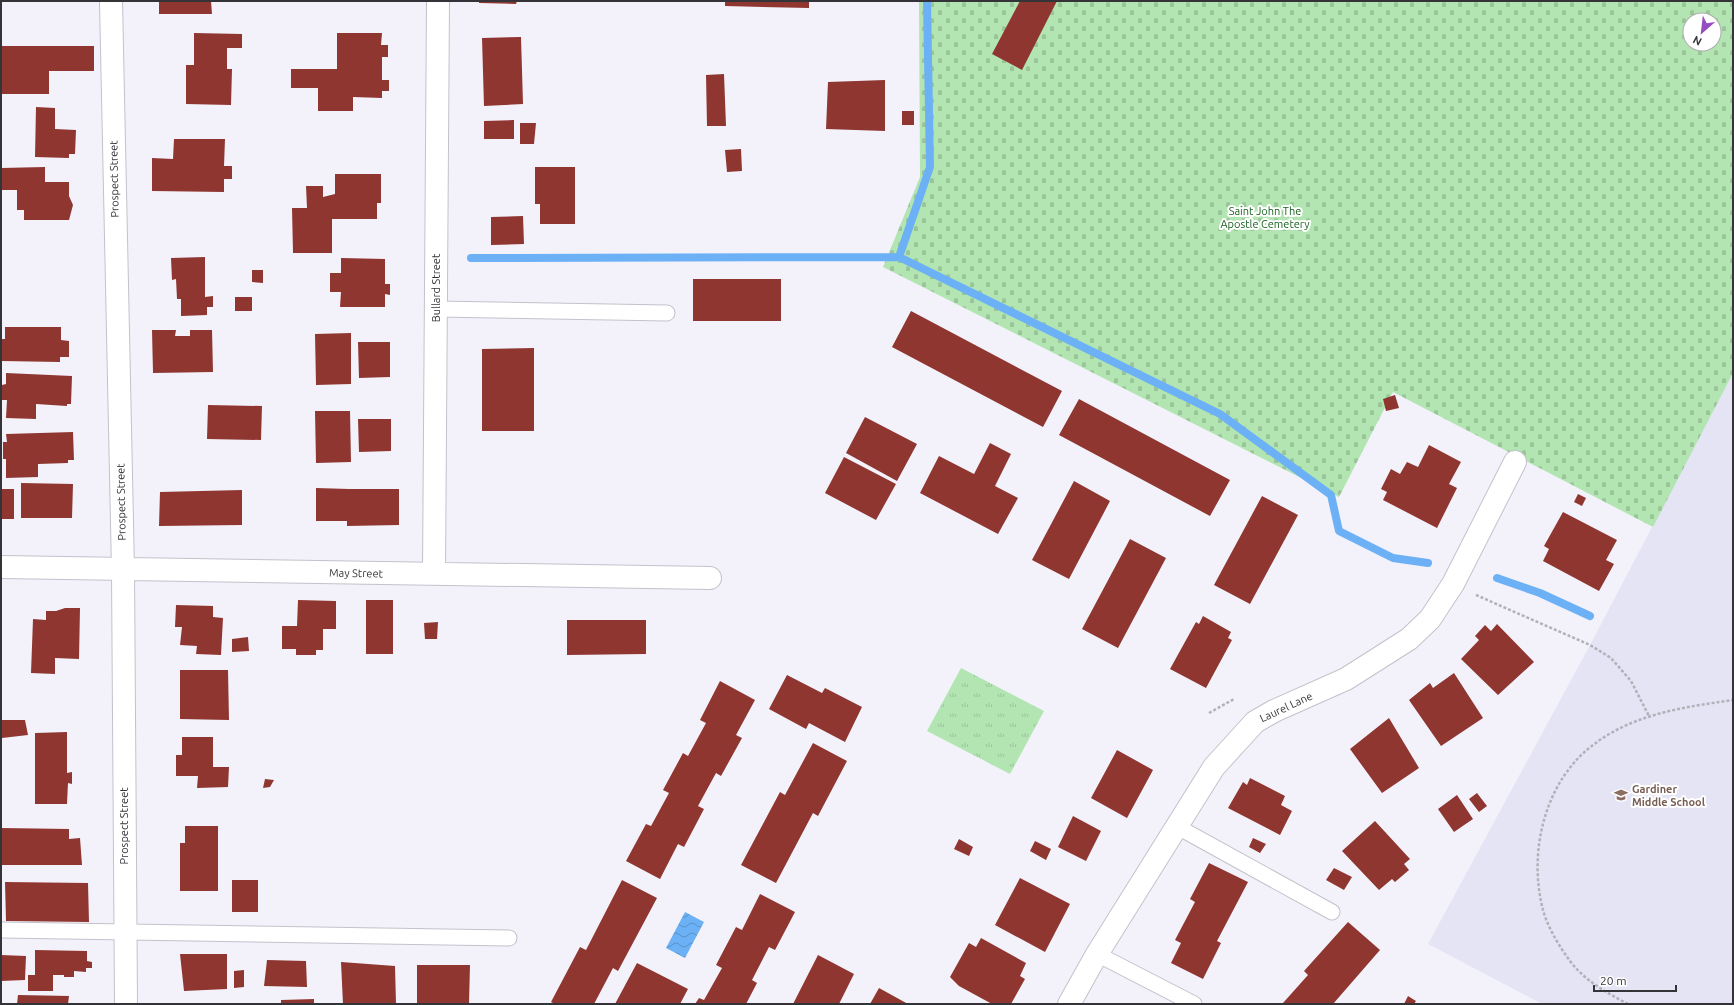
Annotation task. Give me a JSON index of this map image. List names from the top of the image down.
{
  "streets": {
    "street": [
      "Prospect Street",
      "Bullard Street",
      "May Street",
      "Laurel Lane"
    ]
  },
  "crossings": [
    ["Prospect Street", "May Street"],
    ["Bullard Street", "May Street"]
  ],
  "parks": ["Saint John The Apostle Cemetery"],
  "places": {
    "school or university": ["Gardiner Middle School"]
  },
  "scale_bar": "20 m",
  "north": "bottom left"
}
